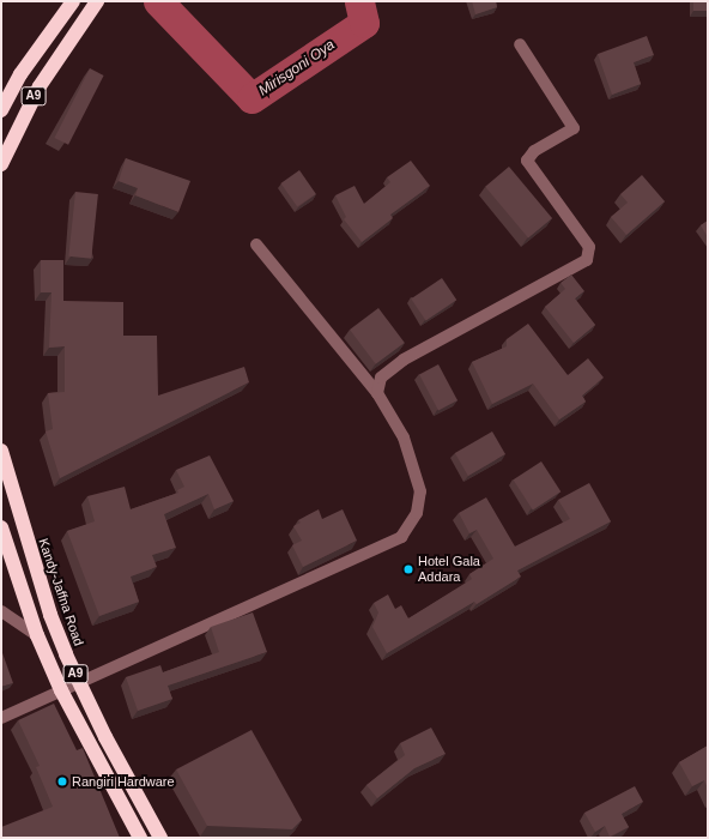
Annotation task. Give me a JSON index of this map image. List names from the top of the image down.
{
  "streets": {
    "highway": ["A9", "Kandy-Jaffna Road"]
  },
  "water": ["Mirisgoni Oya"],
  "places": ["Hotel Gala Addara", "Rangiri Hardware"]
}
